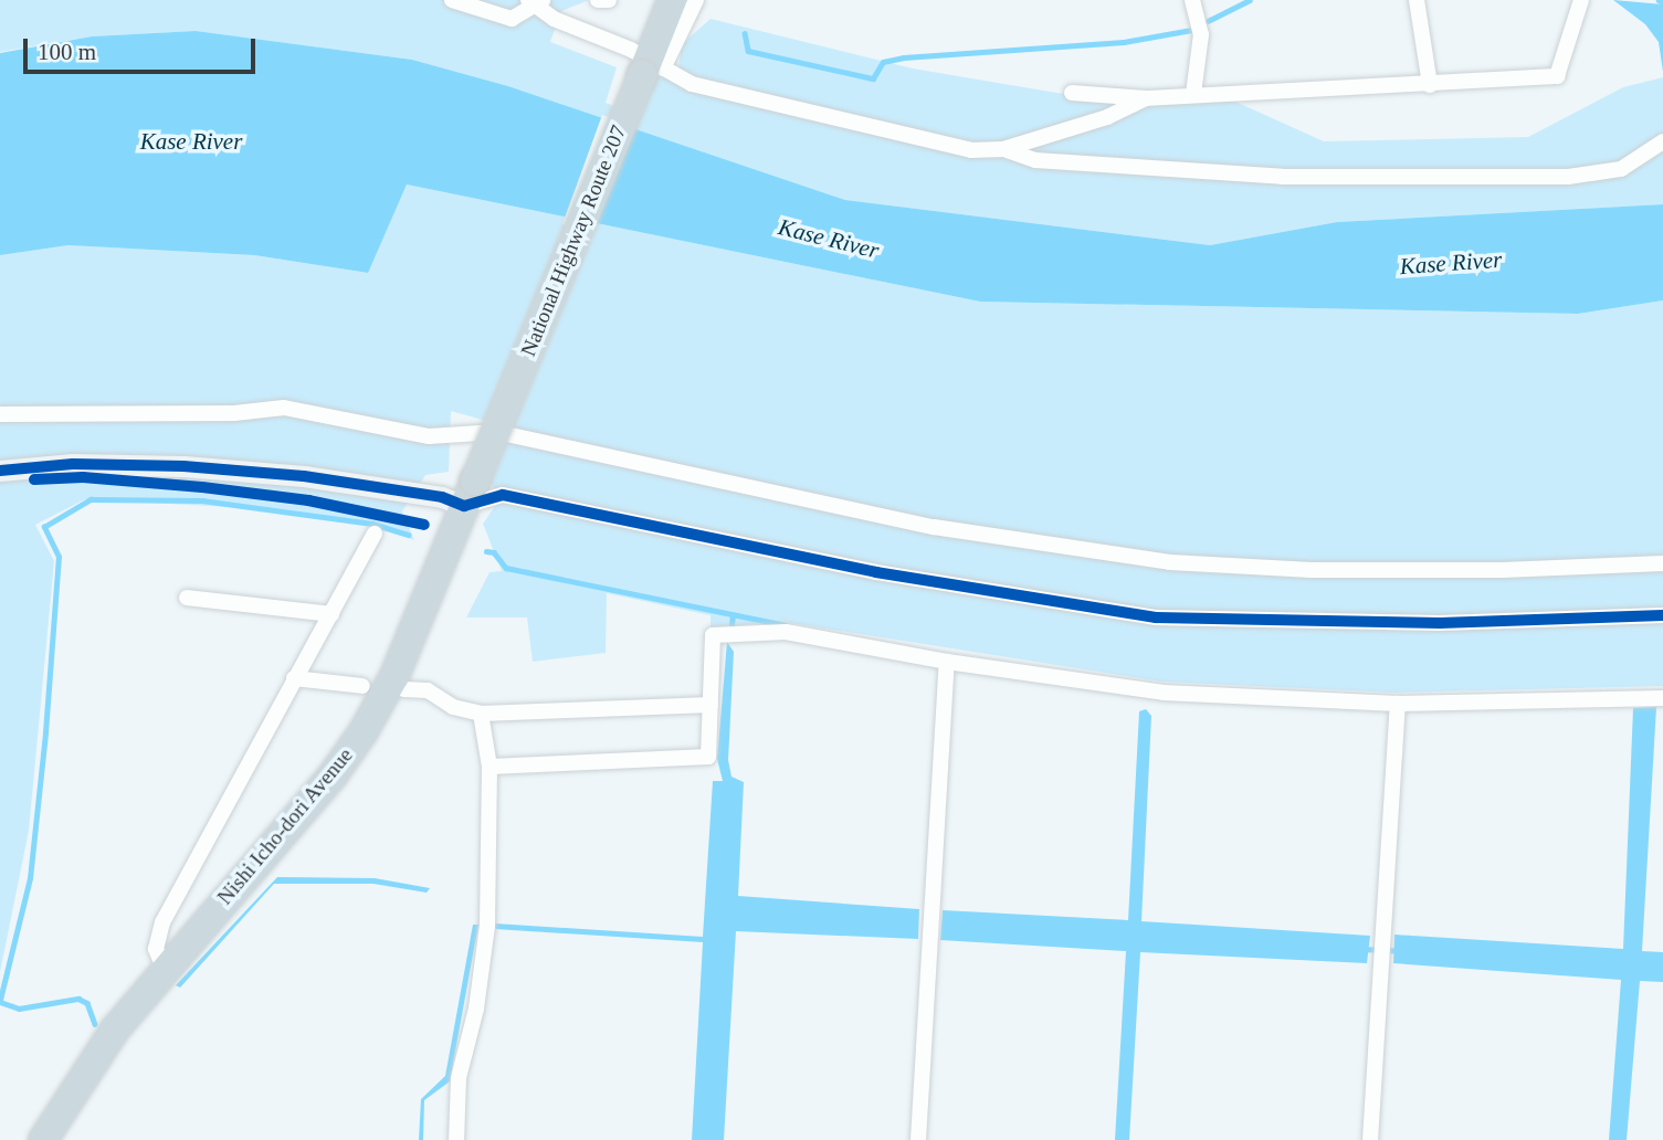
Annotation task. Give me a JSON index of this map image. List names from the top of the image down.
{
  "streets": {
    "highway": ["National Highway Route 207", "Nishi Icho-dori Avenue"]
  },
  "crossings": [
    ["National Highway Route 207", "Nishi Icho-dori Avenue"]
  ],
  "water": ["Kase River"],
  "scale_bar": "100 m"
}
